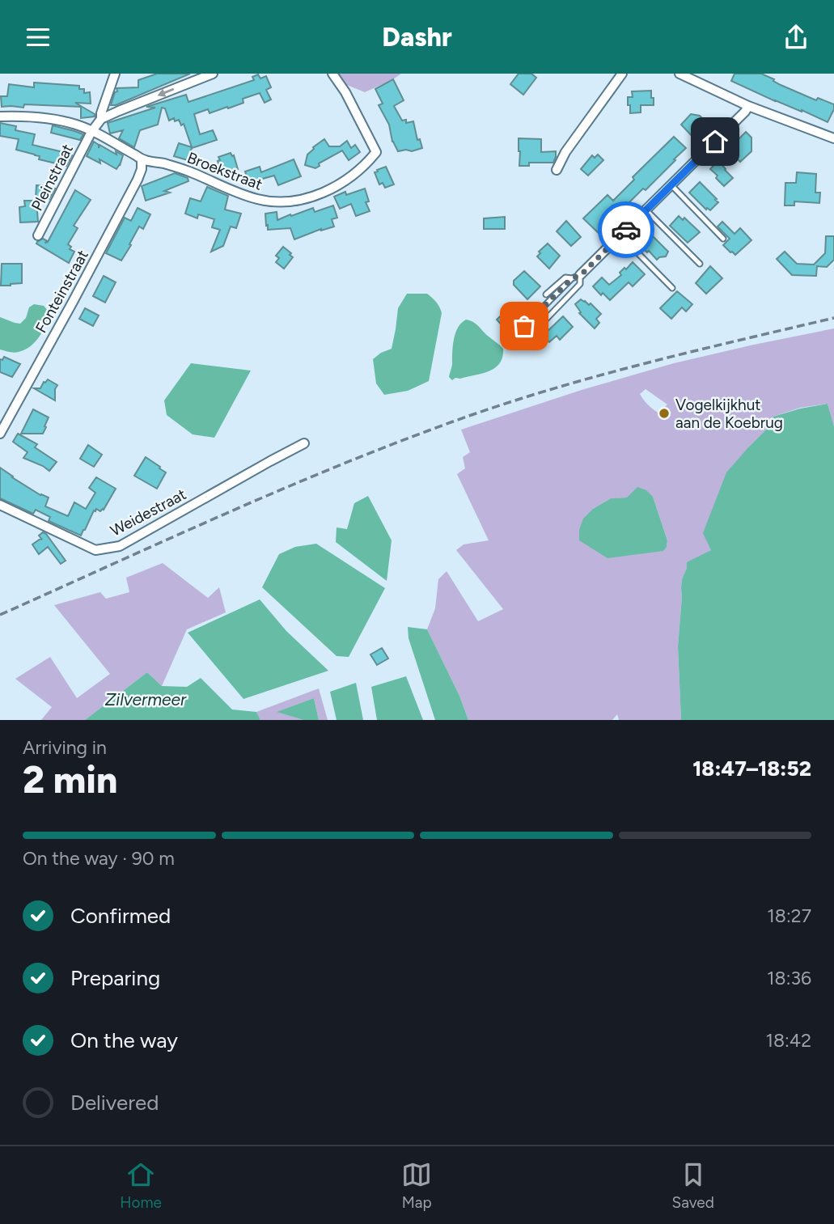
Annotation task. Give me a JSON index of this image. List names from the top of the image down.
{
  "streets": {
    "street": [
      "Broekstraat",
      "Pleinstraat",
      "Fonteinstraat",
      "Weidestraat"
    ]
  },
  "crossings": [
    ["Broekstraat", "Pleinstraat"],
    ["Broekstraat", "Fonteinstraat"]
  ],
  "water": ["Zilvermeer"],
  "places": ["Vogelkijkhut aan de Koebrug"],
  "page": {
    "header": "Dashr",
    "heading": ["2 min", "Arriving in", "18:47–18:52"],
    "bar": "On the way · 90 m",
    "list": [
      ["Confirmed", "18:27"],
      ["Preparing", "18:36"],
      ["On the way", "18:42"],
      "Delivered"
    ],
    "tabs": ["Home", "Map", "Saved"]
  }
}
